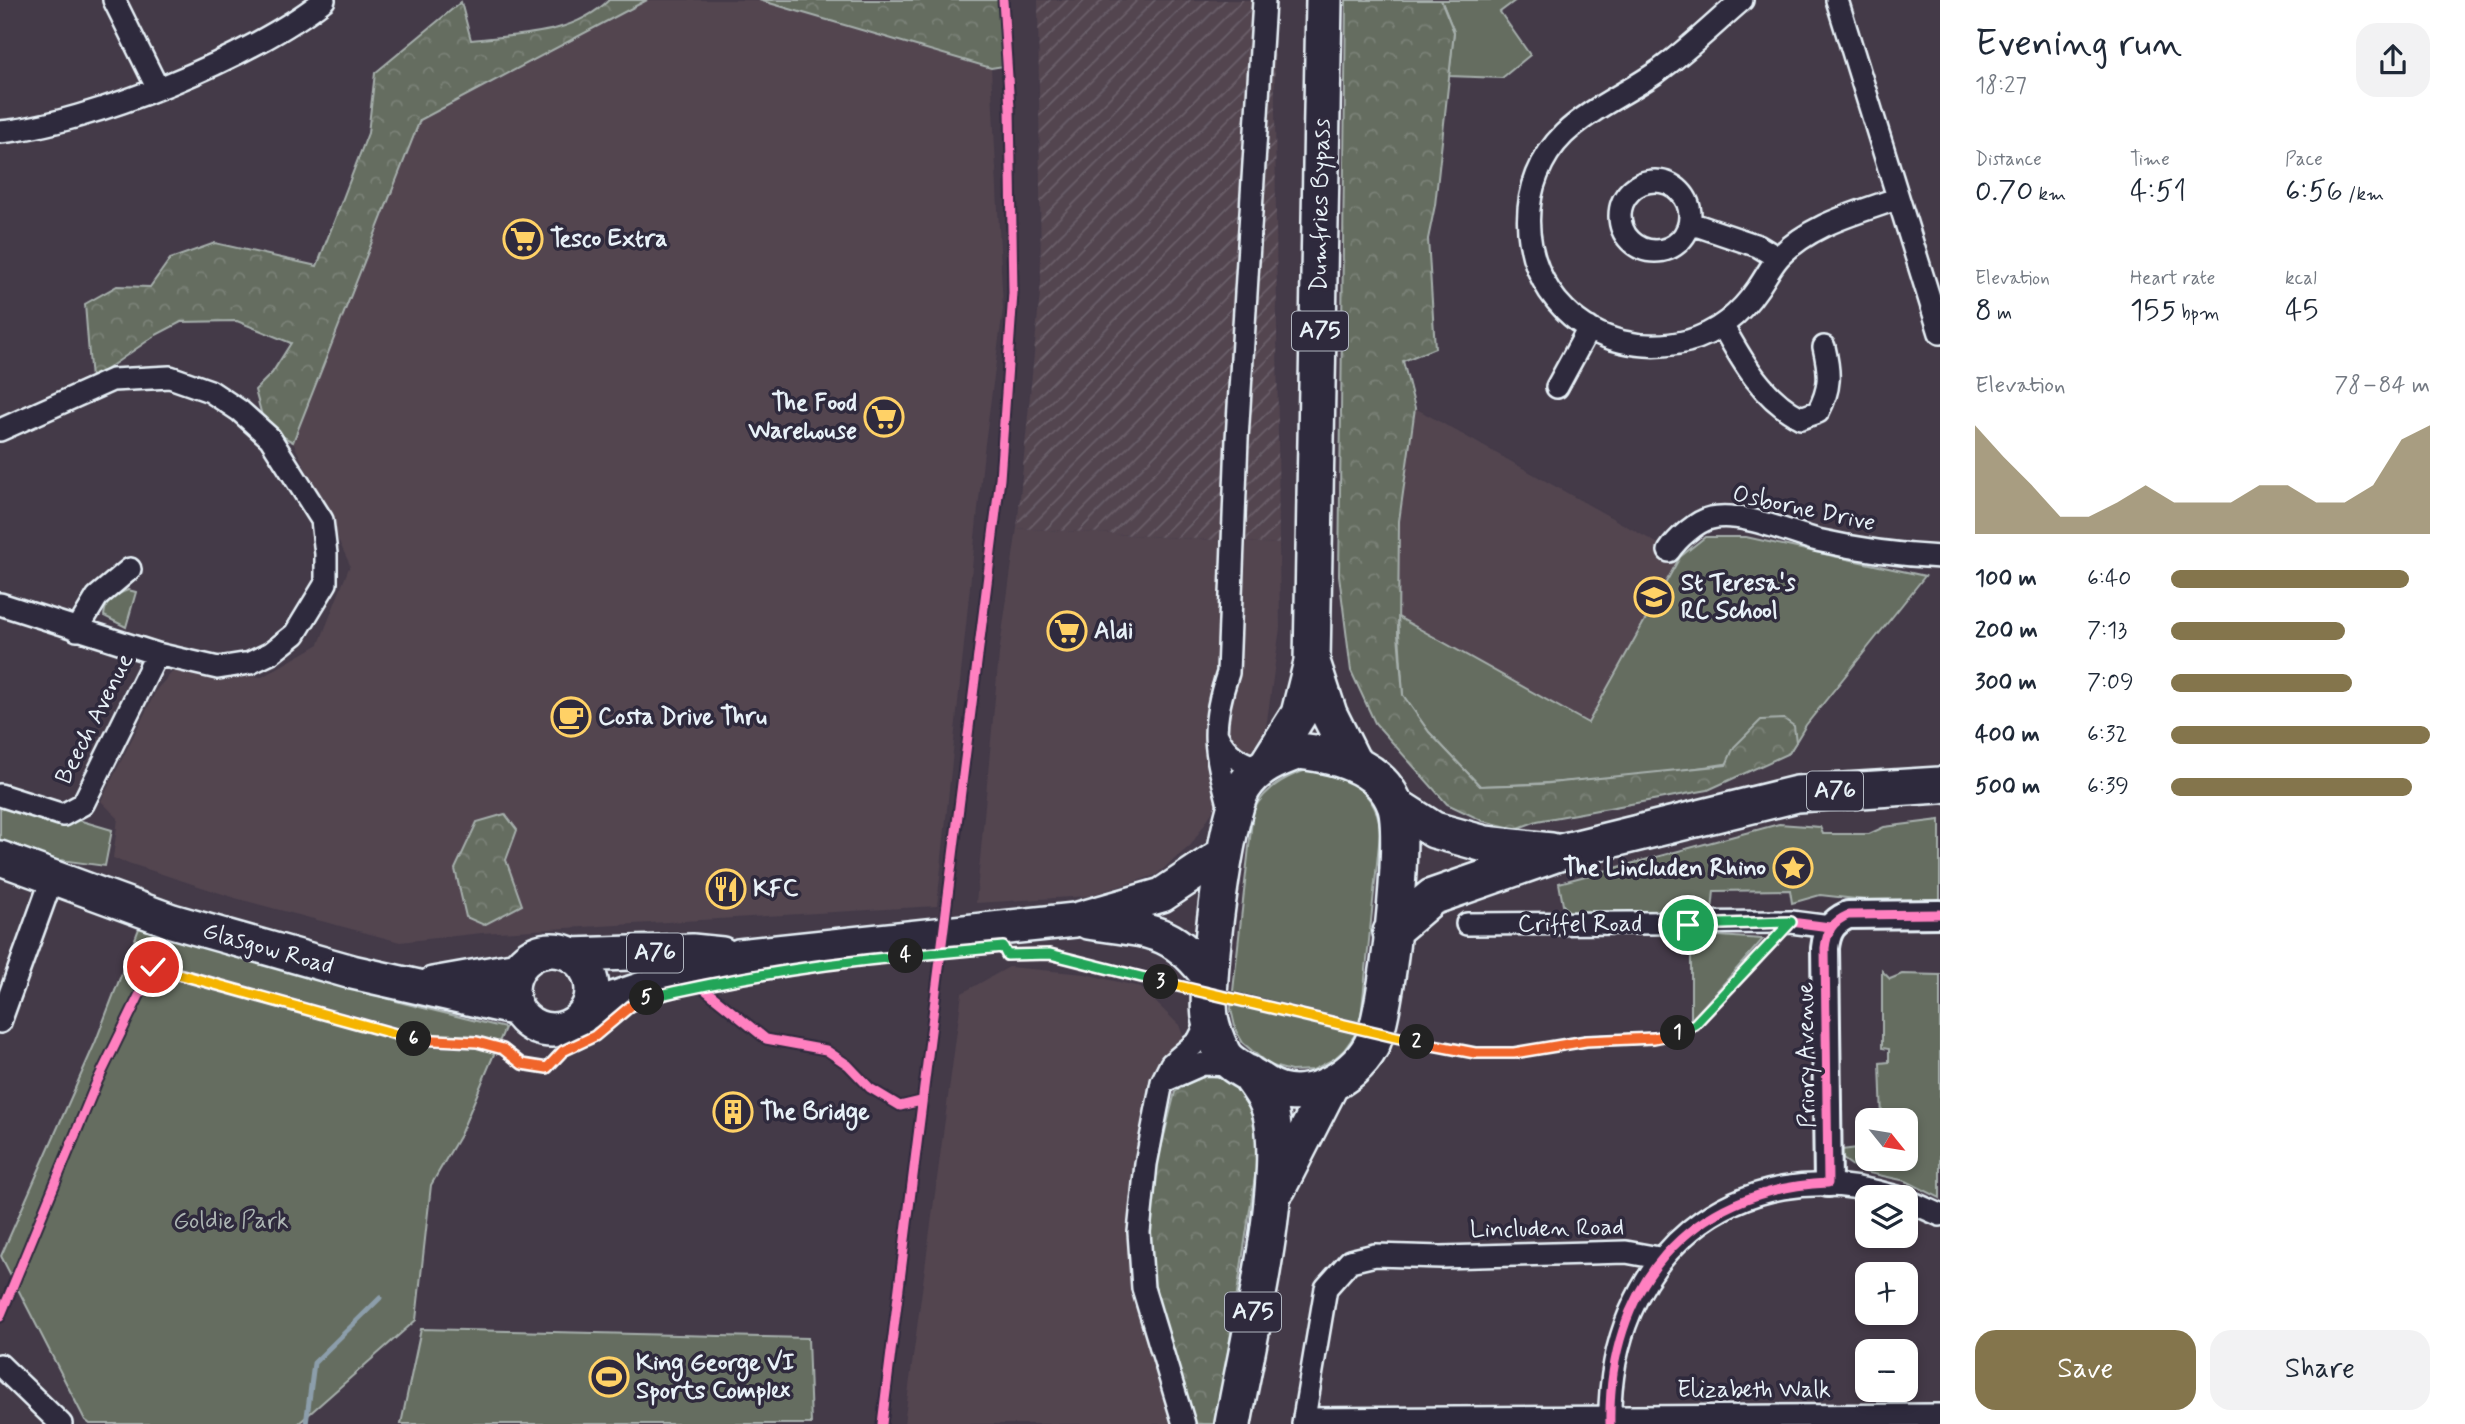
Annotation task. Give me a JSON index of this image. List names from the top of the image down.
{
  "streets": {
    "highway": ["Dumfries Bypass", "A75", "A76"],
    "main road": ["Glasgow Road"],
    "street": [
      "Osborne Drive",
      "Beech Avenue",
      "Criffel Road",
      "Priory Avenue",
      "Lincluden Road",
      "Elizabeth Walk"
    ]
  },
  "crossings": [
    ["Dumfries Bypass", "A75"],
    ["A75", "A76"],
    ["A76", "Glasgow Road"],
    ["Criffel Road", "Priory Avenue"],
    ["Lincluden Road", "Elizabeth Walk"]
  ],
  "parks": ["Goldie Park"],
  "places": {
    "supermarket": ["Tesco Extra", "The Food Warehouse", "Aldi"],
    "school or university": ["St Teresa's RC School"],
    "cafe": ["Costa Drive Thru"],
    "place": ["The Lincluden Rhino"],
    "restaurant": ["KFC"],
    "building": ["The Bridge"],
    "sports": ["King George VI Sports Complex"]
  },
  "north": "bottom right",
  "page": {
    "heading": ["Evening run", "18:27"],
    "stats": [
      ["Distance", "0.70 km"],
      ["Time", "4:51"],
      ["Pace", "6:56 /km"],
      ["Elevation", "8 m"],
      ["Heart rate", "155 bpm"],
      ["kcal", "45"]
    ],
    "chart": ["Elevation", "78–84 m"],
    "list": [
      {
        "name": "100 m",
        "note": "6:40"
      },
      {
        "name": "200 m",
        "note": "7:13"
      },
      {
        "name": "300 m",
        "note": "7:09"
      },
      {
        "name": "400 m",
        "note": "6:32"
      },
      {
        "name": "500 m",
        "note": "6:39"
      }
    ],
    "pins": [
      "4",
      "3",
      "5",
      "1",
      "6",
      "2"
    ],
    "map_buttons": ["+", "−"],
    "buttons": ["Save", "Share"]
  }
}
